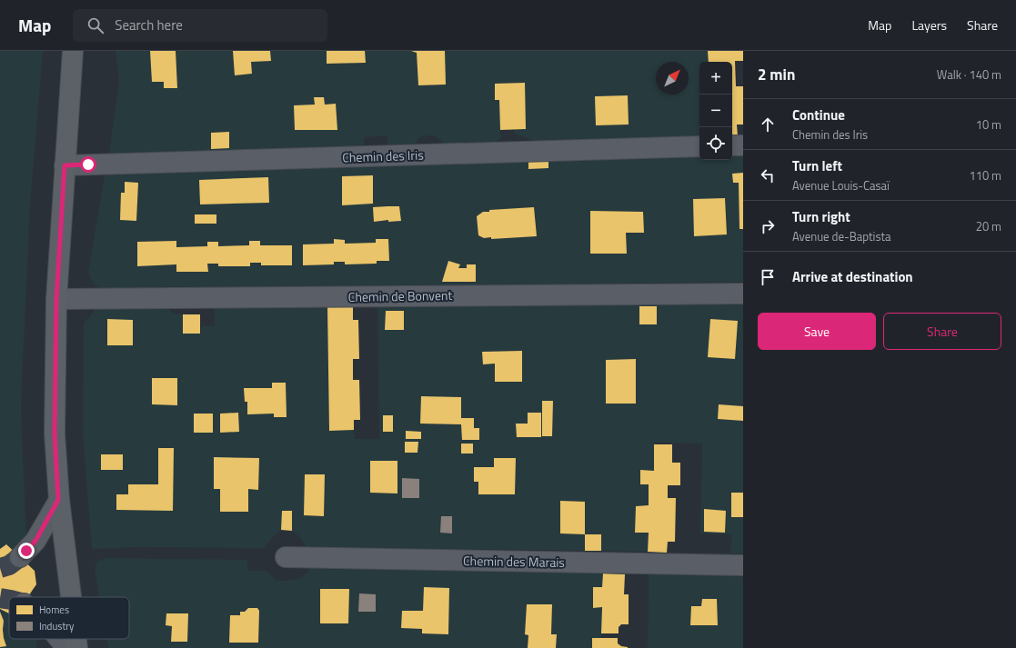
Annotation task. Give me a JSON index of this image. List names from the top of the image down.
{
  "streets": {
    "street": ["Chemin des Iris", "Chemin de Bonvent", "Chemin des Marais"]
  },
  "legend": ["Homes", "Industry"],
  "north": "top right",
  "page": {
    "header": "Map",
    "search": "Search here",
    "nav": ["Map", "Layers", "Share"],
    "heading": ["2 min", "Walk · 140 m"],
    "map_buttons": ["+", "−"],
    "list": [
      ["Continue", "Chemin des Iris", "10 m"],
      ["Turn left", "Avenue Louis-Casaï", "110 m"],
      ["Turn right", "Avenue de-Baptista", "20 m"],
      "Arrive at destination"
    ],
    "buttons": ["Save", "Share"]
  }
}
